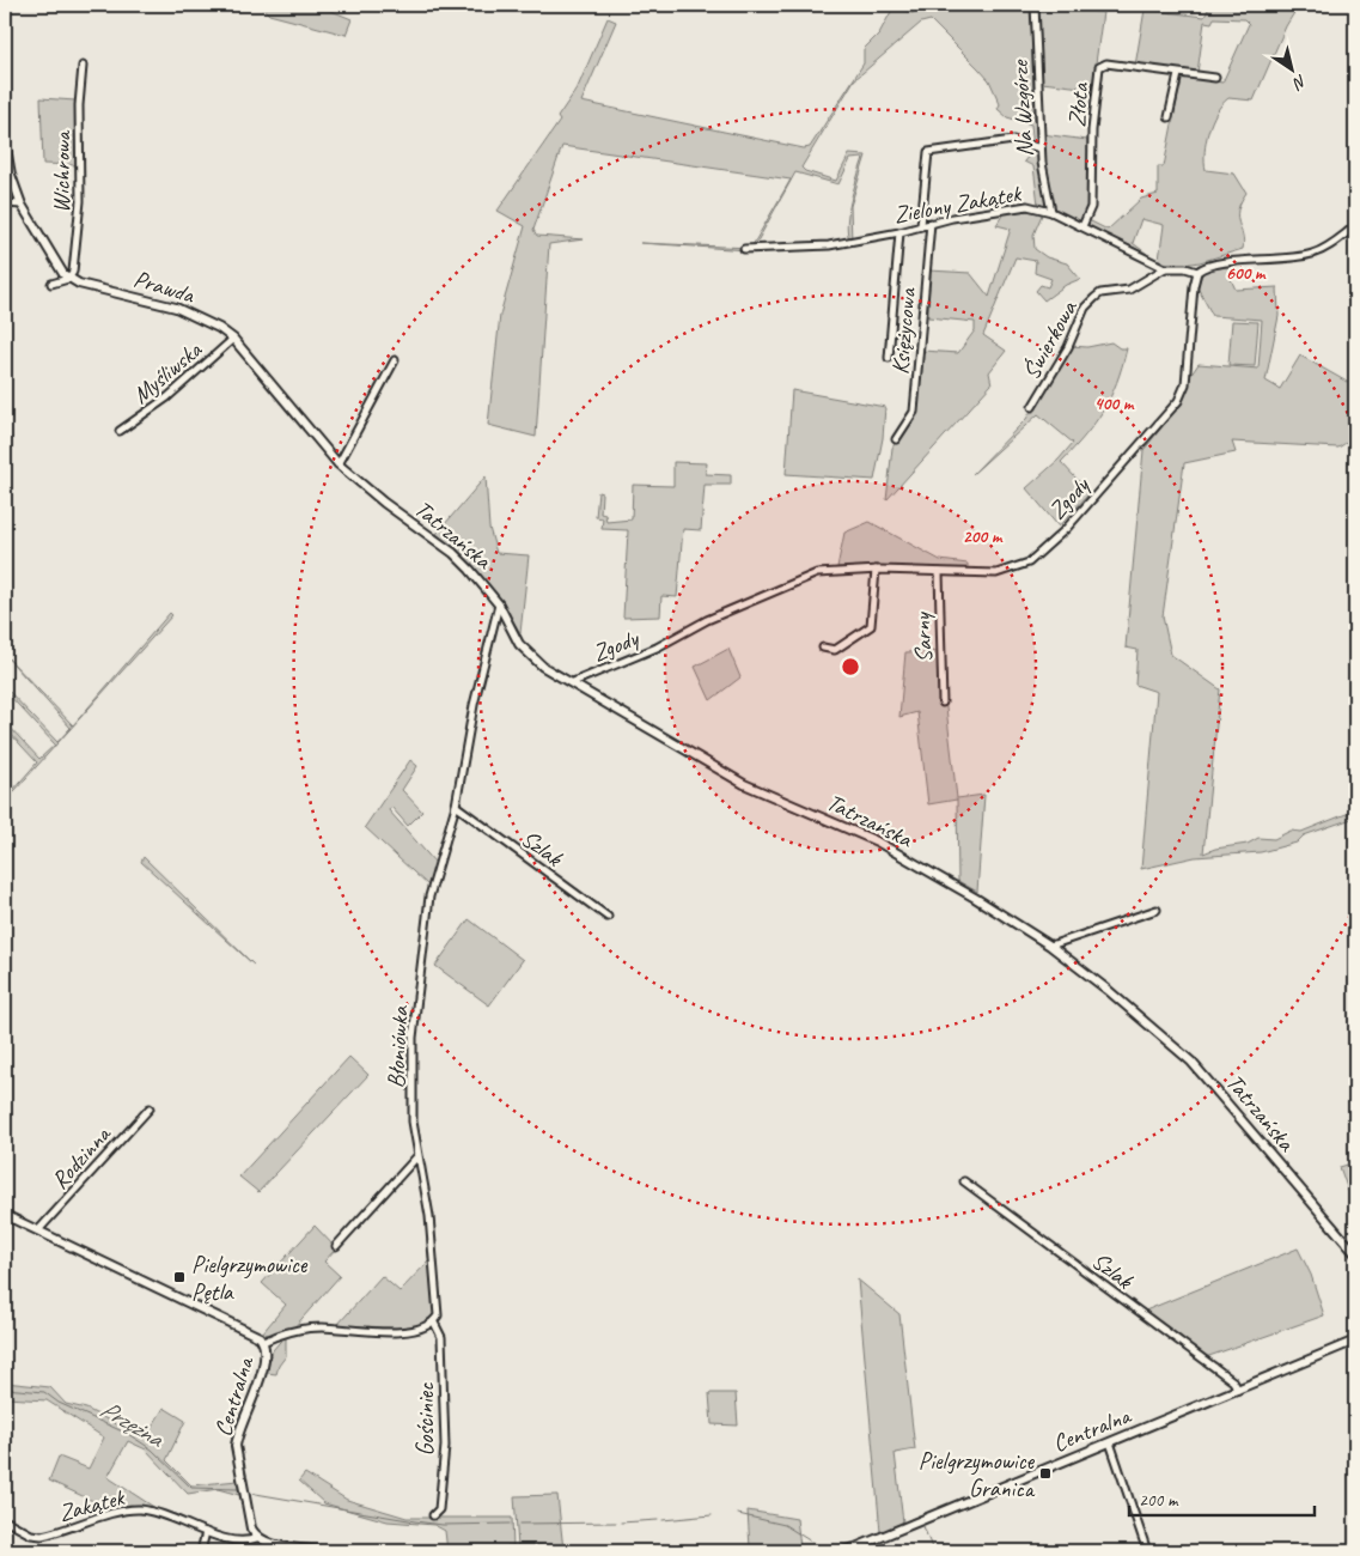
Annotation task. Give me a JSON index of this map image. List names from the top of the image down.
{
  "streets": {
    "street": [
      "Złota",
      "Na Wzgórze",
      "Wichrowa",
      "Zielony Zakątek",
      "Prawda",
      "Księżycowa",
      "Świerkowa",
      "Myśliwska",
      "Zgody",
      "Tatrzańska",
      "Sarny",
      "Szlak",
      "Błoniówka",
      "Rodzinna",
      "Centralna",
      "Gościniec",
      "Zakątek"
    ]
  },
  "crossings": [
    ["Złota", "Zielony Zakątek"],
    ["Na Wzgórze", "Zielony Zakątek"],
    ["Wichrowa", "Prawda"],
    ["Zielony Zakątek", "Księżycowa"],
    ["Zielony Zakątek", "Świerkowa"],
    ["Zielony Zakątek", "Zgody"],
    ["Prawda", "Myśliwska"],
    ["Prawda", "Tatrzańska"],
    ["Zgody", "Tatrzańska"],
    ["Zgody", "Sarny"],
    ["Tatrzańska", "Błoniówka"],
    ["Szlak", "Błoniówka"],
    ["Szlak", "Centralna"],
    ["Błoniówka", "Gościniec"],
    ["Rodzinna", "Centralna"],
    ["Centralna", "Zakątek"]
  ],
  "water": ["Przężna"],
  "places": {
    "transit": ["Pielgrzymowice Pętla", "Pielgrzymowice Granica"]
  },
  "scale_bar": "200 m",
  "north": "bottom right",
  "rings": ["600 m", "400 m", "200 m"]
}
